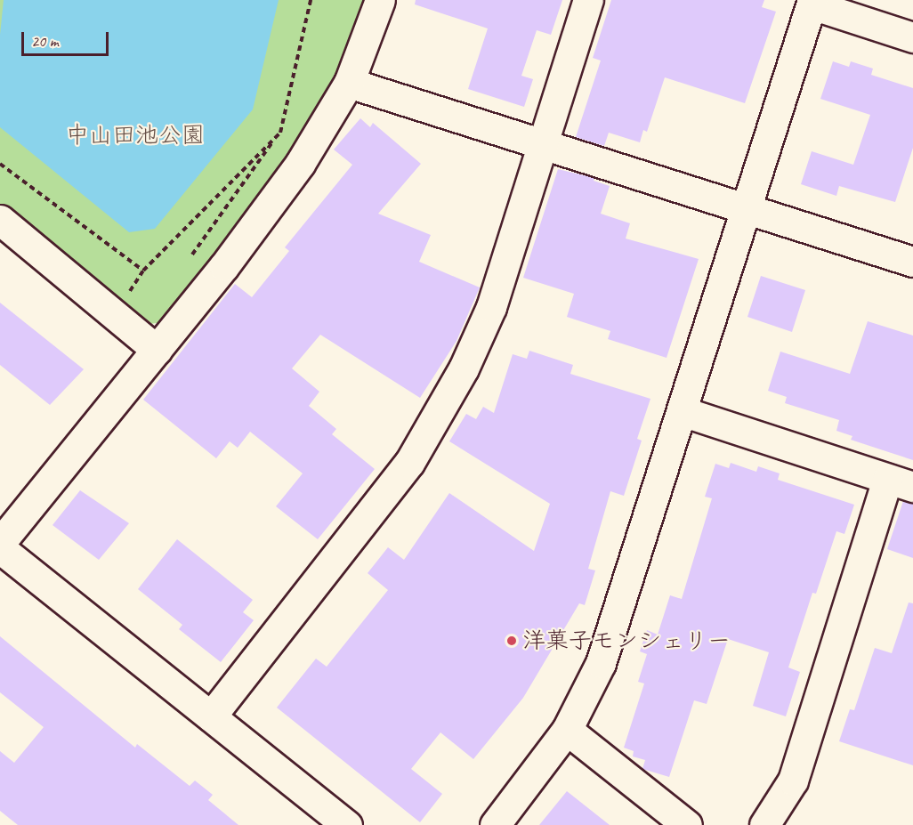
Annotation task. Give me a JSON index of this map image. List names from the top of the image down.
{
  "parks": ["中山田池公園"],
  "places": ["洋菓子モンシェリー"],
  "scale_bar": "20 m"
}
